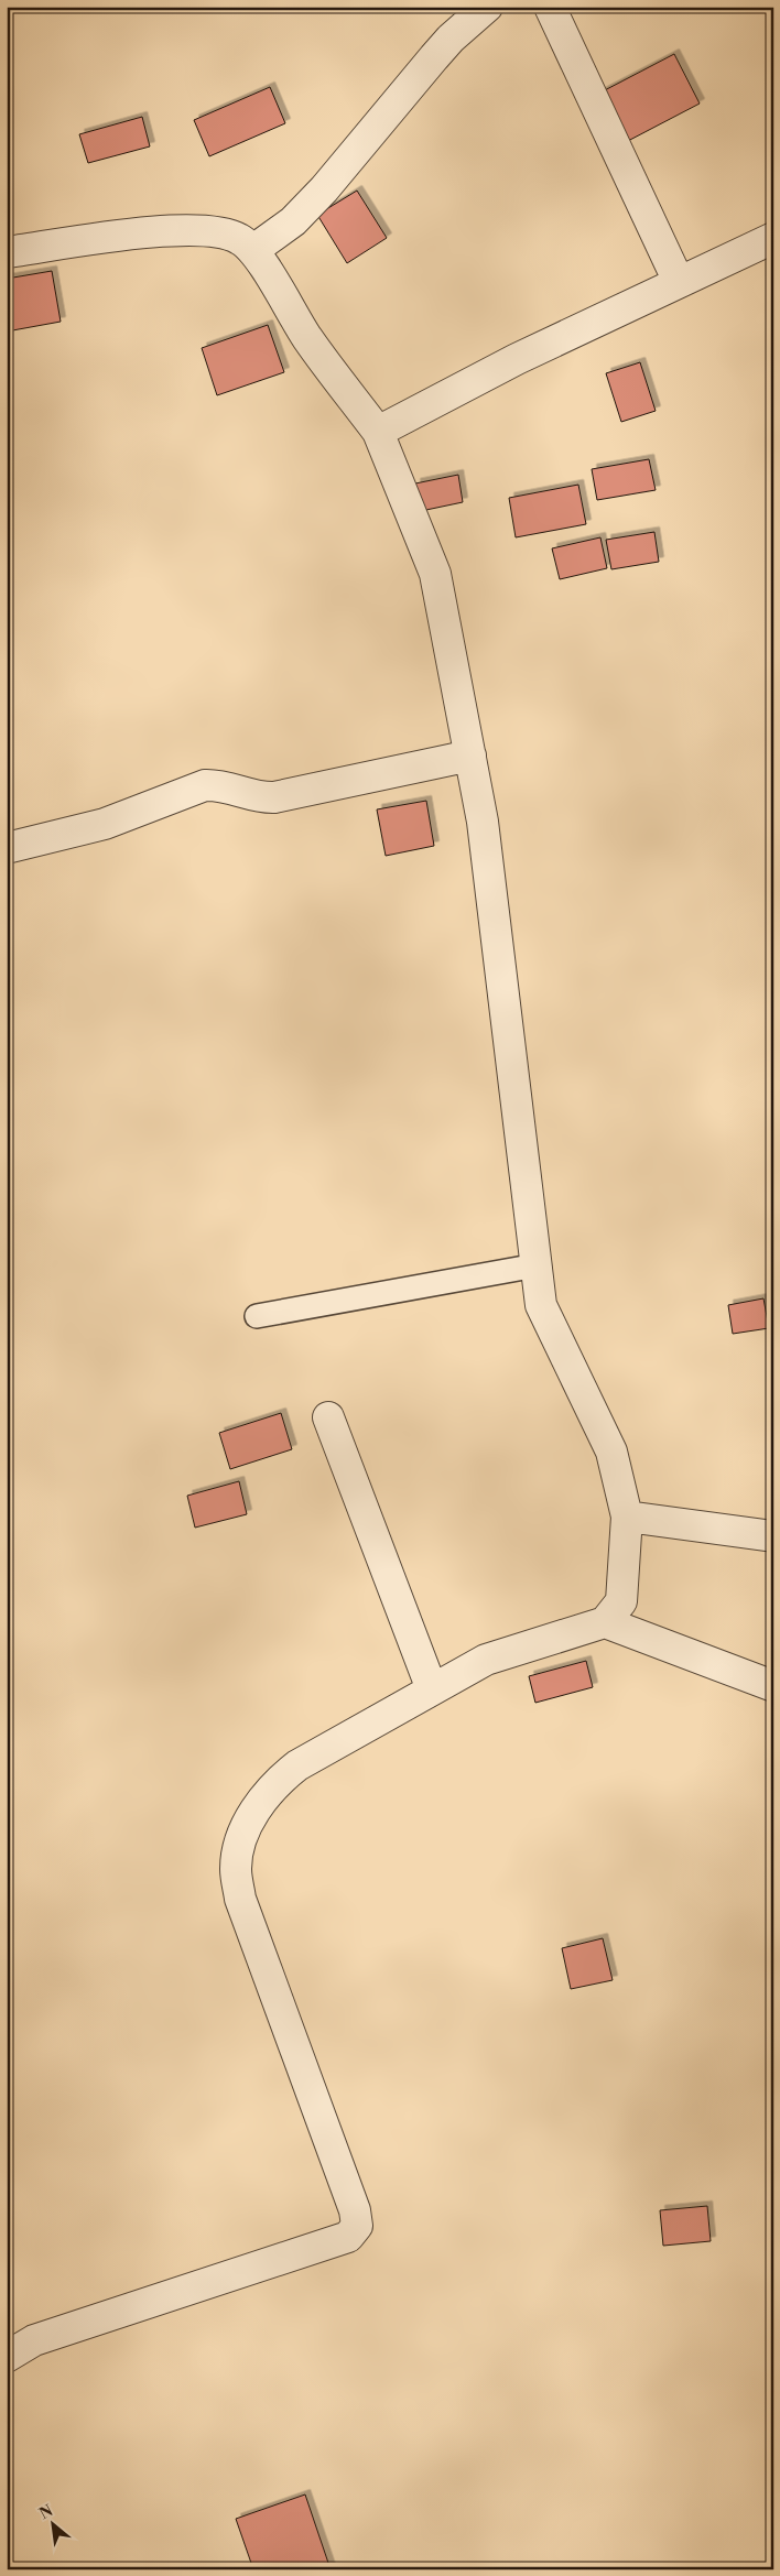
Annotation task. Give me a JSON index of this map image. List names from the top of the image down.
{
  "north": "top left"
}
